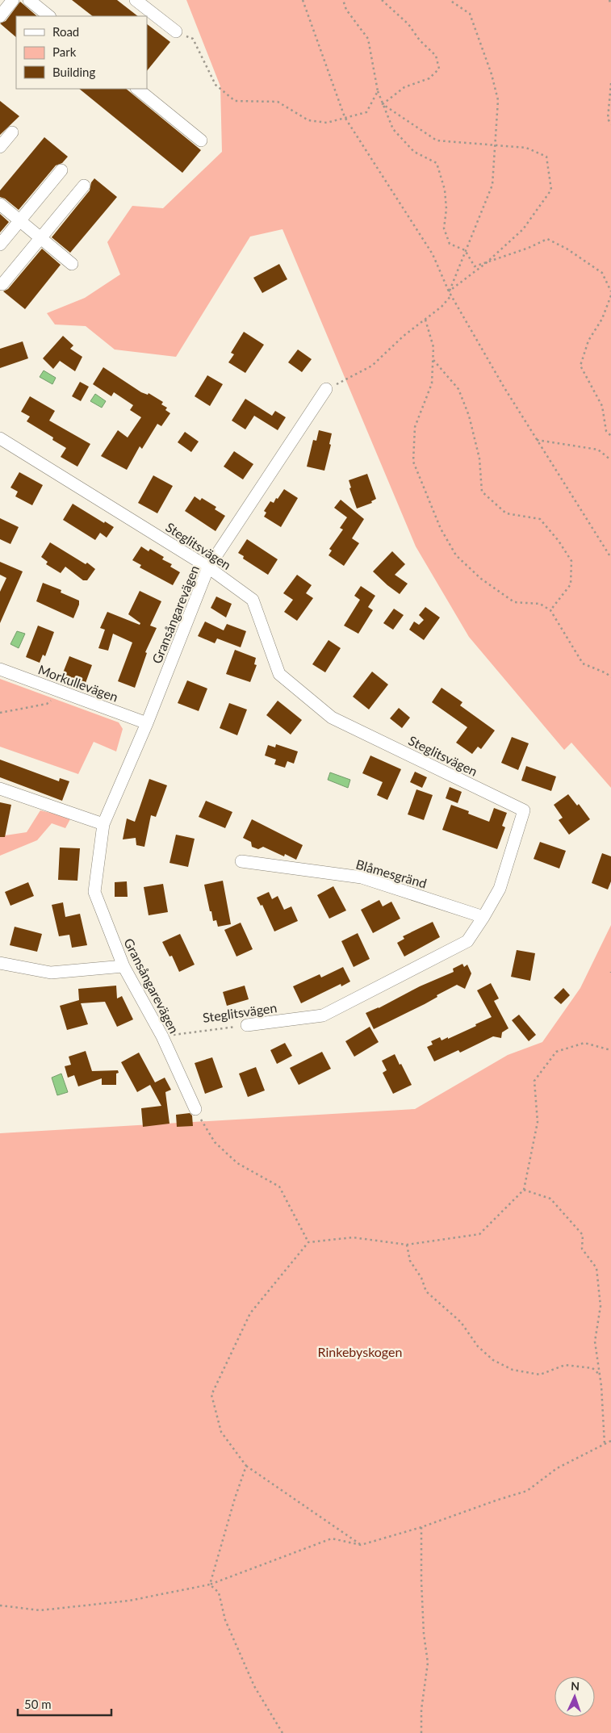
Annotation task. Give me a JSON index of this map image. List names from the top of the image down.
{
  "streets": {
    "street": [
      "Steglitsvägen",
      "Gransångarevägen",
      "Morkullevägen",
      "Blåmesgränd"
    ]
  },
  "crossings": [
    ["Steglitsvägen", "Gransångarevägen"],
    ["Steglitsvägen", "Blåmesgränd"],
    ["Gransångarevägen", "Morkullevägen"]
  ],
  "parks": ["Rinkebyskogen"],
  "legend": ["Road", "Park", "Building"],
  "scale_bar": "50 m",
  "north": "top"
}
